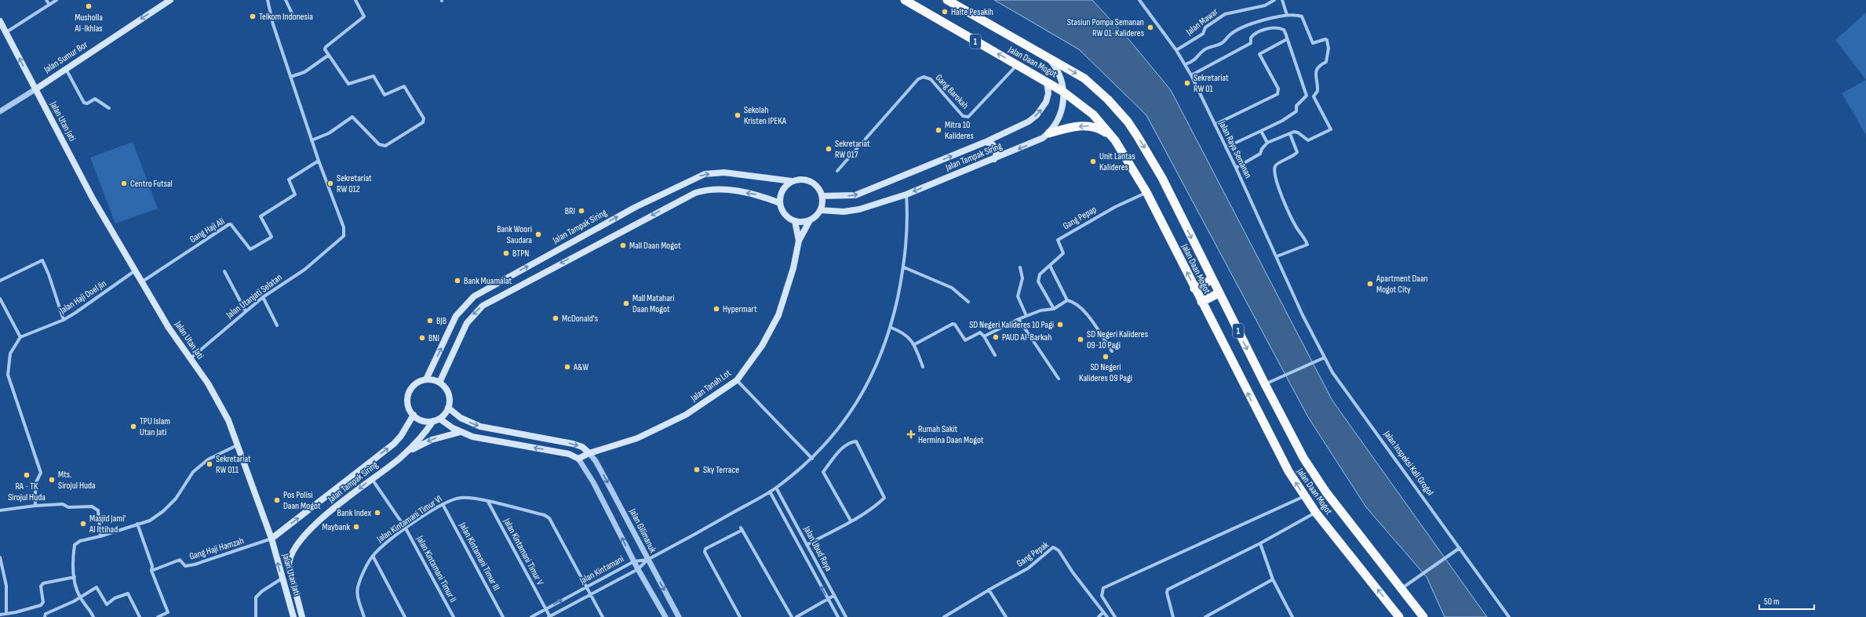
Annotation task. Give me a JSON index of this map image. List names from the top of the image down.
{
  "streets": {
    "highway": ["1", "Jalan Daan Mogot"],
    "main road": [
      "Jalan Sumur Bor",
      "Jalan Utan Jati",
      "Jalan Tampak Siring",
      "Jalan Tanah Lot"
    ],
    "street": [
      "Jalan Mawar",
      "Gang Barokah",
      "Jalan Raya Semanan",
      "Gang Pepap",
      "Gang Haji Ali",
      "Jalan Utanjati Selatan",
      "Jalan Haji Doel Jin",
      "Jalan Inspeksi Kali Grogol",
      "Jalan Kintamani Timur VI",
      "Jalan Gilimanuk",
      "Gang Haji Hamzah",
      "Jalan Ubud Raya",
      "Jalan Kintamani Timur V",
      "Gang Pepak",
      "Jalan Kintamani Timur III",
      "Jalan Kintamani Timur II",
      "Jalan Kintamani"
    ]
  },
  "crossings": [
    ["Jalan Mawar", "Jalan Raya Semanan"],
    ["Jalan Sumur Bor", "Jalan Utan Jati"],
    ["Jalan Daan Mogot", "Gang Barokah"],
    ["Jalan Daan Mogot", "Jalan Tampak Siring"],
    ["Jalan Daan Mogot", "Gang Pepap"],
    ["Jalan Utan Jati", "Jalan Tampak Siring"],
    ["Jalan Utan Jati", "Gang Haji Ali"],
    ["Jalan Utan Jati", "Jalan Utanjati Selatan"],
    ["Jalan Utan Jati", "Jalan Haji Doel Jin"],
    ["Jalan Utan Jati", "Gang Haji Hamzah"],
    ["Jalan Raya Semanan", "Jalan Inspeksi Kali Grogol"],
    ["Jalan Tampak Siring", "Jalan Tanah Lot"],
    ["Jalan Tampak Siring", "Gang Haji Hamzah"],
    ["Jalan Tampak Siring", "Jalan Kintamani Timur II"],
    ["Gang Haji Ali", "Jalan Utanjati Selatan"],
    ["Jalan Tanah Lot", "Jalan Gilimanuk"],
    ["Jalan Kintamani Timur VI", "Jalan Kintamani Timur V"],
    ["Jalan Kintamani Timur VI", "Jalan Kintamani Timur III"],
    ["Jalan Kintamani Timur VI", "Jalan Kintamani Timur II"],
    ["Jalan Kintamani Timur VI", "Jalan Kintamani"],
    ["Jalan Gilimanuk", "Jalan Kintamani"],
    ["Jalan Kintamani Timur V", "Jalan Kintamani"]
  ],
  "one_way": ["Jalan Sumur Bor"],
  "places": {
    "other": [
      "Musholla Al-Ikhlas",
      "Halte Pesakih",
      "Telkom Indonesia",
      "Stasiun Pompa Semanan RW 01-Kalideres",
      "Sekretariat RW 01",
      "Sekolah Kristen IPEKA",
      "Mitra 10 Kalideres",
      "Sekretariat RW 017",
      "Unit Lantas Kalideres",
      "Centro Futsal",
      "Sekretariat RW 012",
      "BRI",
      "Bank Woori Saudara",
      "Mall Daan Mogot",
      "BTPN",
      "Bank Muamalat",
      "Apartment Daan Mogot City",
      "Mall Matahari Daan Mogot",
      "Hypermart",
      "McDonald's",
      "BJB",
      "SD Negeri Kalideres 10 Pagi",
      "PAUD Al-Barkah",
      "BNI",
      "SD Negeri Kalideres 09-10 Pagi",
      "SD Negeri Kalideres 09 Pagi",
      "A&W",
      "TPU Islam Utan Jati",
      "Sekretariat RW 011",
      "Sky Terrace",
      "RA - TK Sirojul Huda",
      "Mts. Sirojul Huda",
      "Pos Polisi Daan Mogot",
      "Bank Index",
      "Masjid Jami' Al Ittihad",
      "Maybank"
    ],
    "health": ["Rumah Sakit Hermina Daan Mogot"]
  },
  "scale_bar": "50 m"
}
